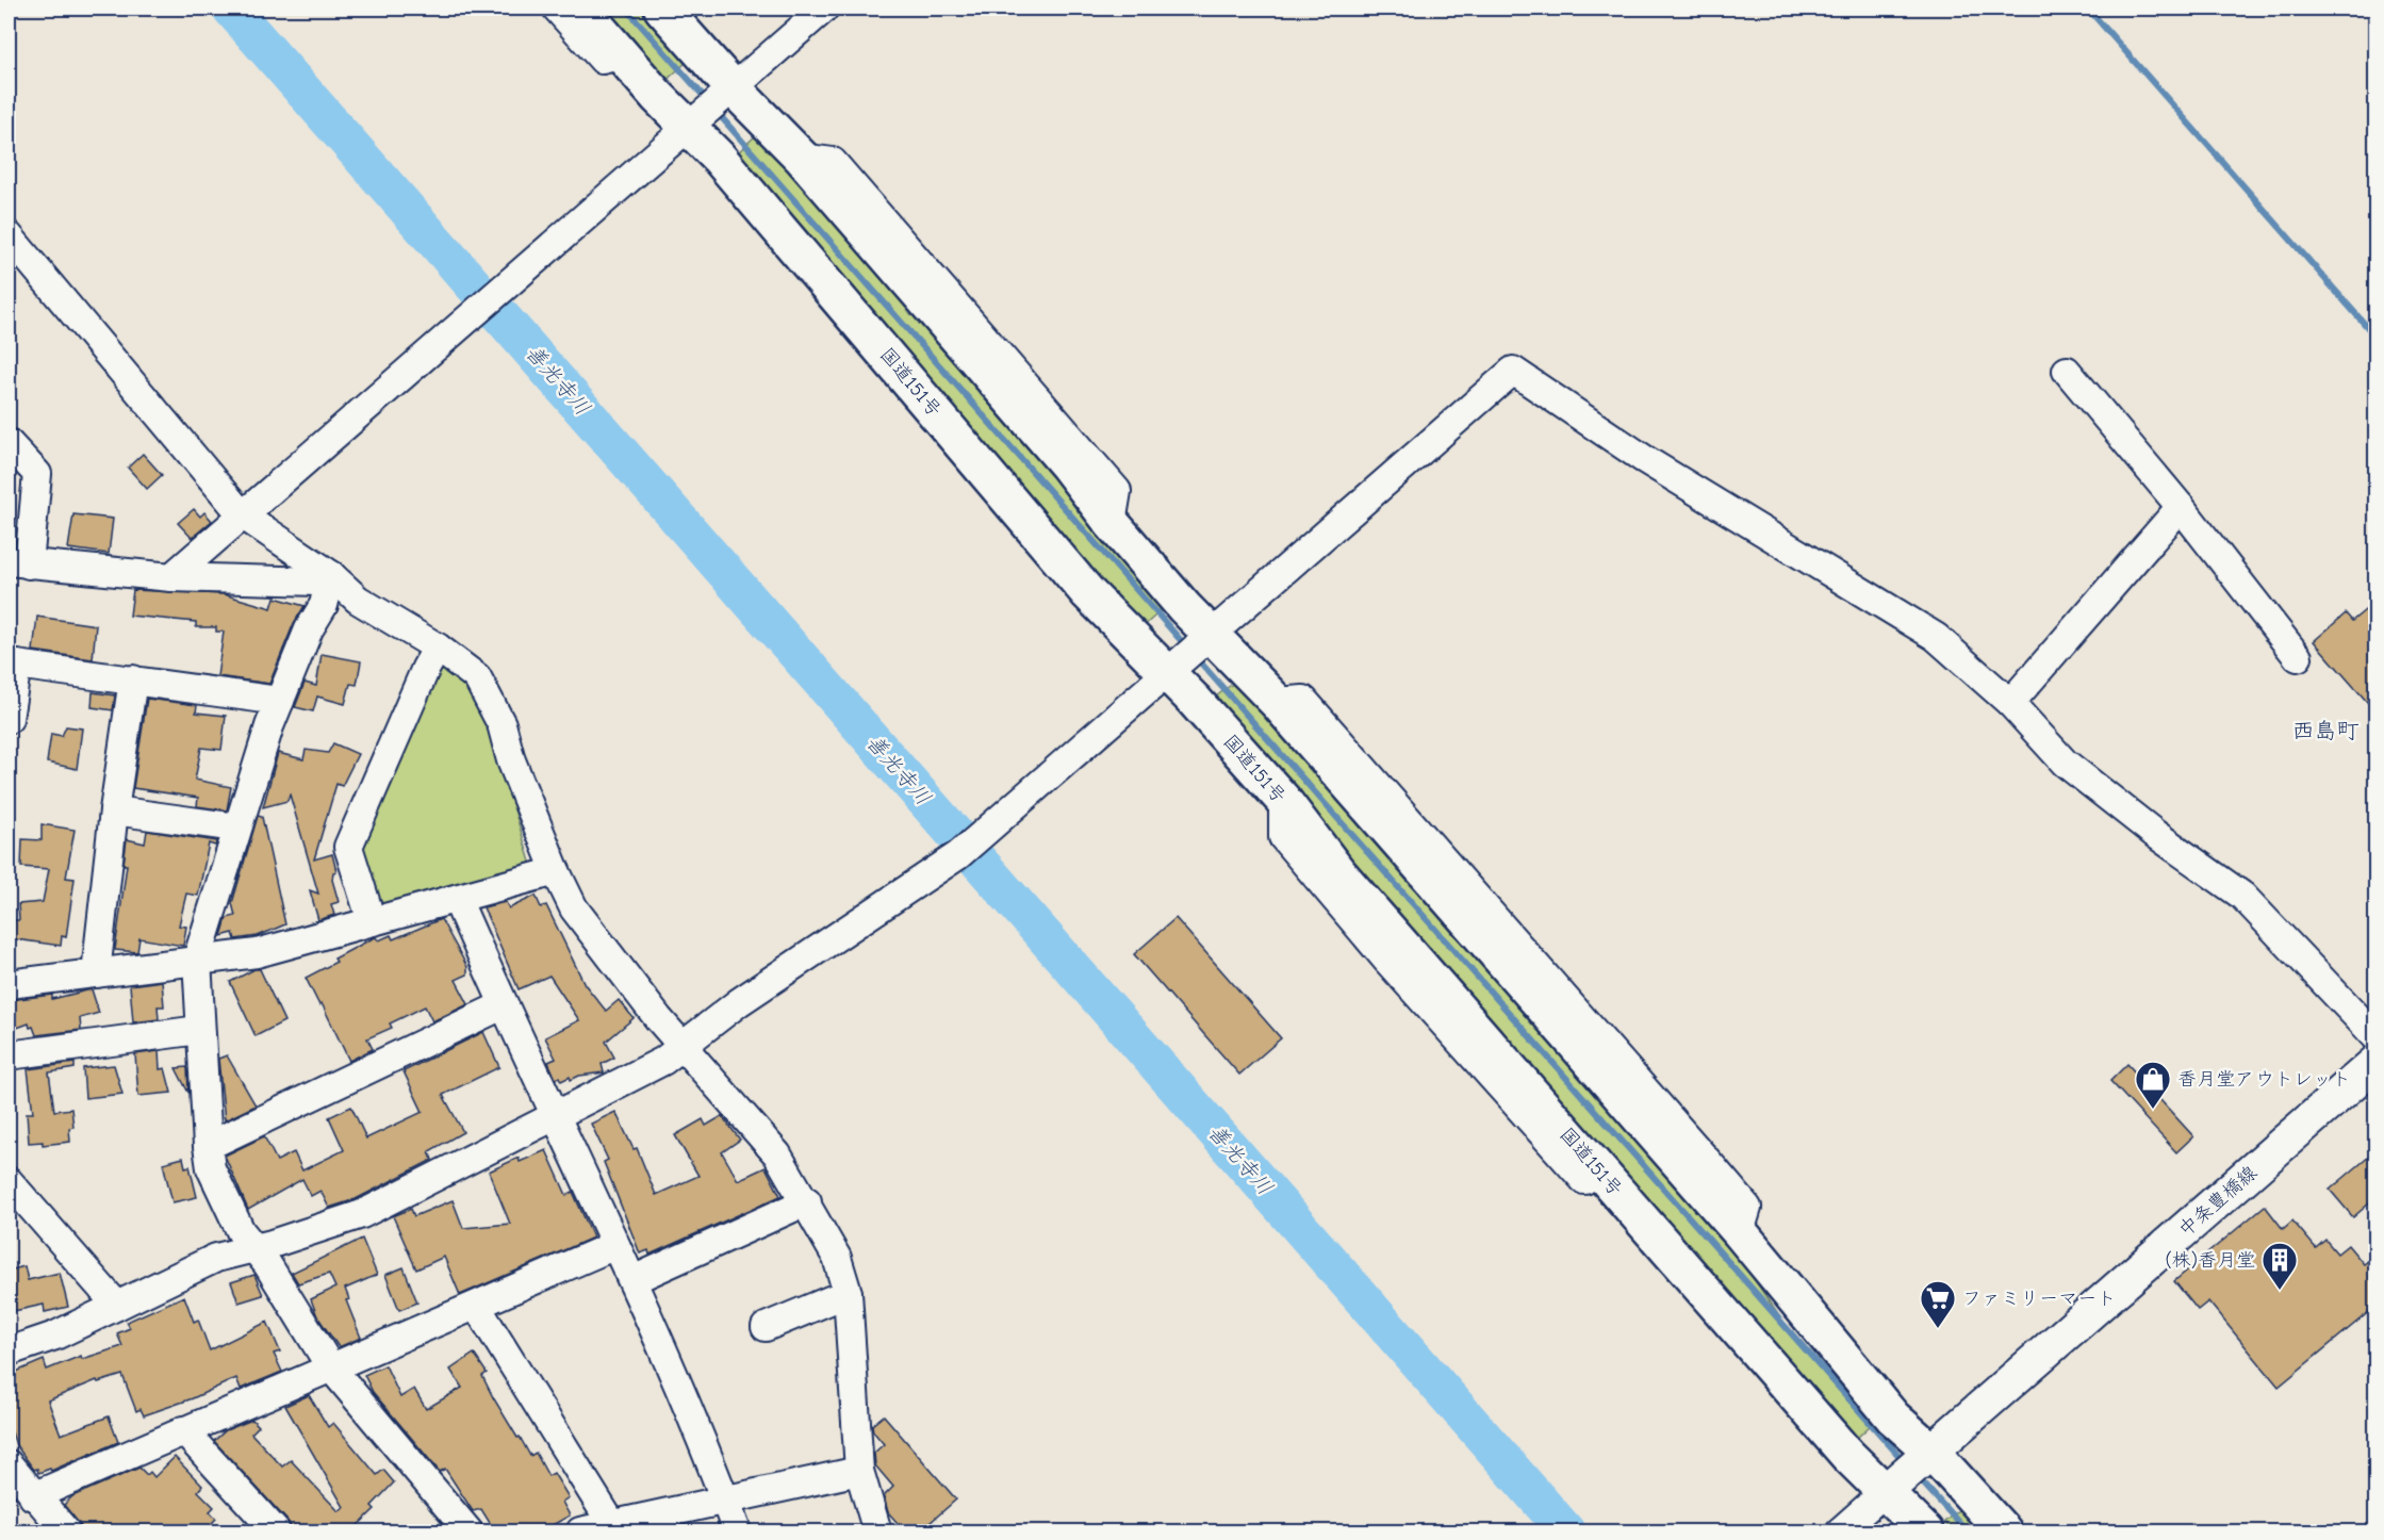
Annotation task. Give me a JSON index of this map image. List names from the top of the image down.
{
  "streets": {
    "highway": ["国道151号"],
    "main road": ["中条豊橋線"]
  },
  "crossings": [
    ["国道151号", "中条豊橋線"]
  ],
  "districts": ["西島町"],
  "water": ["善光寺川"],
  "places": {
    "shop": ["香月堂アウトレット"],
    "building": ["(株)香月堂"],
    "supermarket": ["ファミリーマート"]
  }
}
